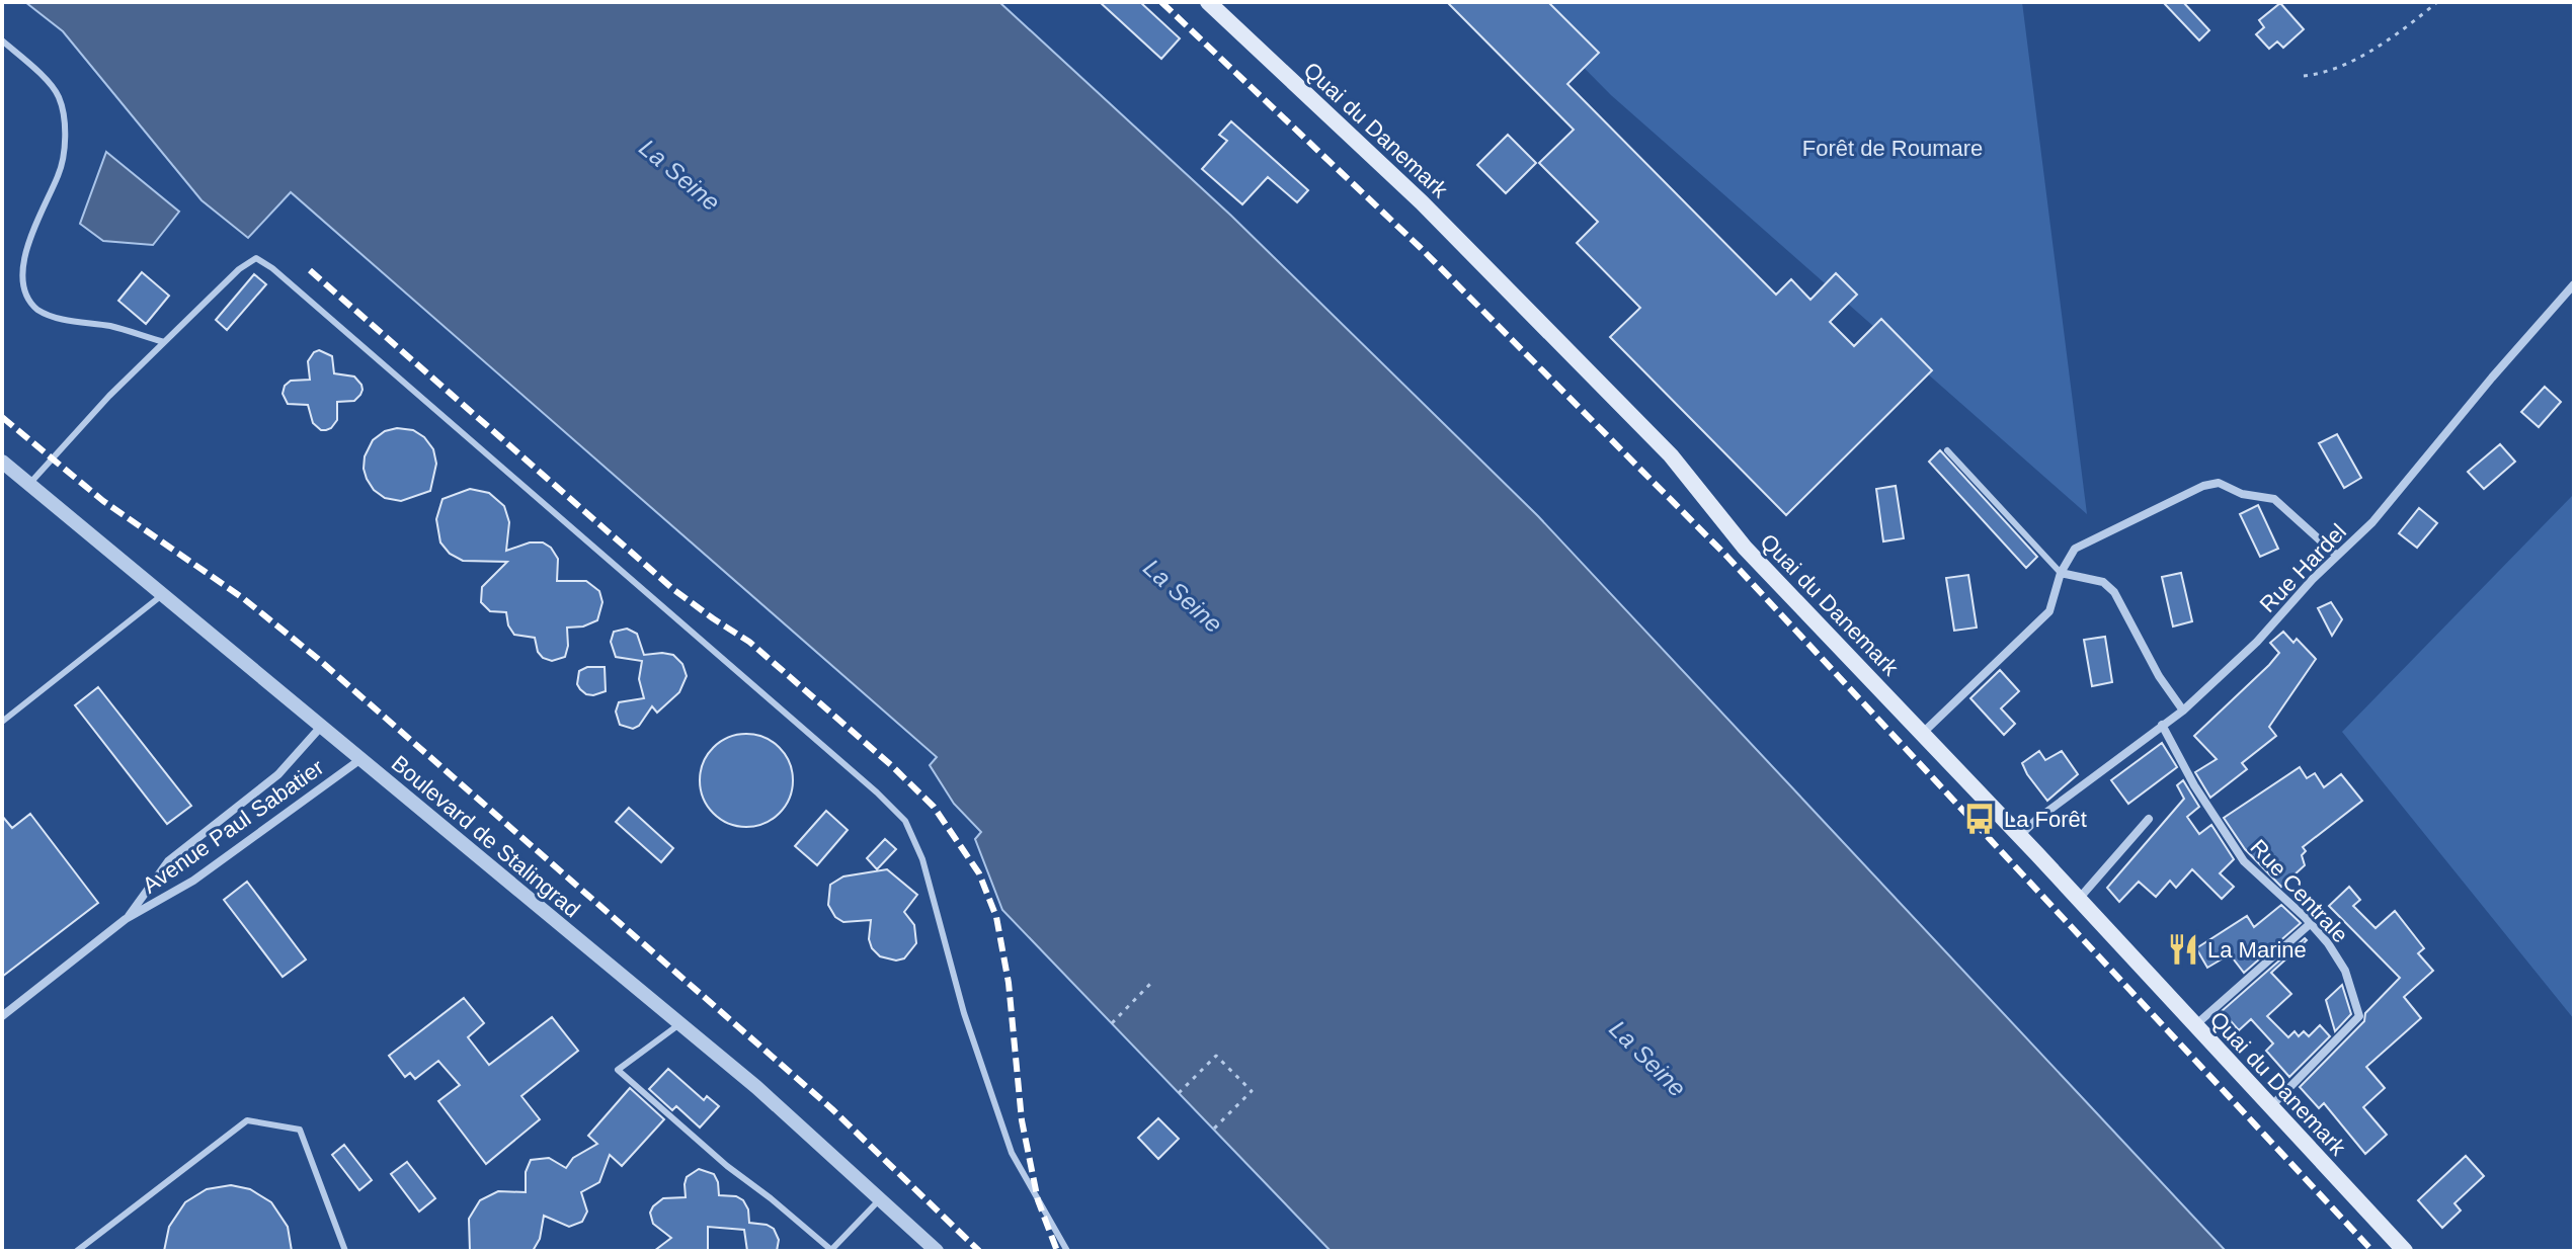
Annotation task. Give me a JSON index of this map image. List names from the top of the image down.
{
  "streets": {
    "main road": ["Quai du Danemark"],
    "street": [
      "Rue Hardel",
      "Avenue Paul Sabatier",
      "Boulevard de Stalingrad",
      "Rue Centrale"
    ]
  },
  "crossings": [
    ["Quai du Danemark", "Rue Hardel"],
    ["Quai du Danemark", "Rue Centrale"],
    ["Rue Hardel", "Rue Centrale"],
    ["Avenue Paul Sabatier", "Boulevard de Stalingrad"]
  ],
  "water": ["La Seine"],
  "parks": ["Forêt de Roumare"],
  "places": {
    "bus stop": ["La Forêt"],
    "restaurant": ["La Marine"]
  }
}
